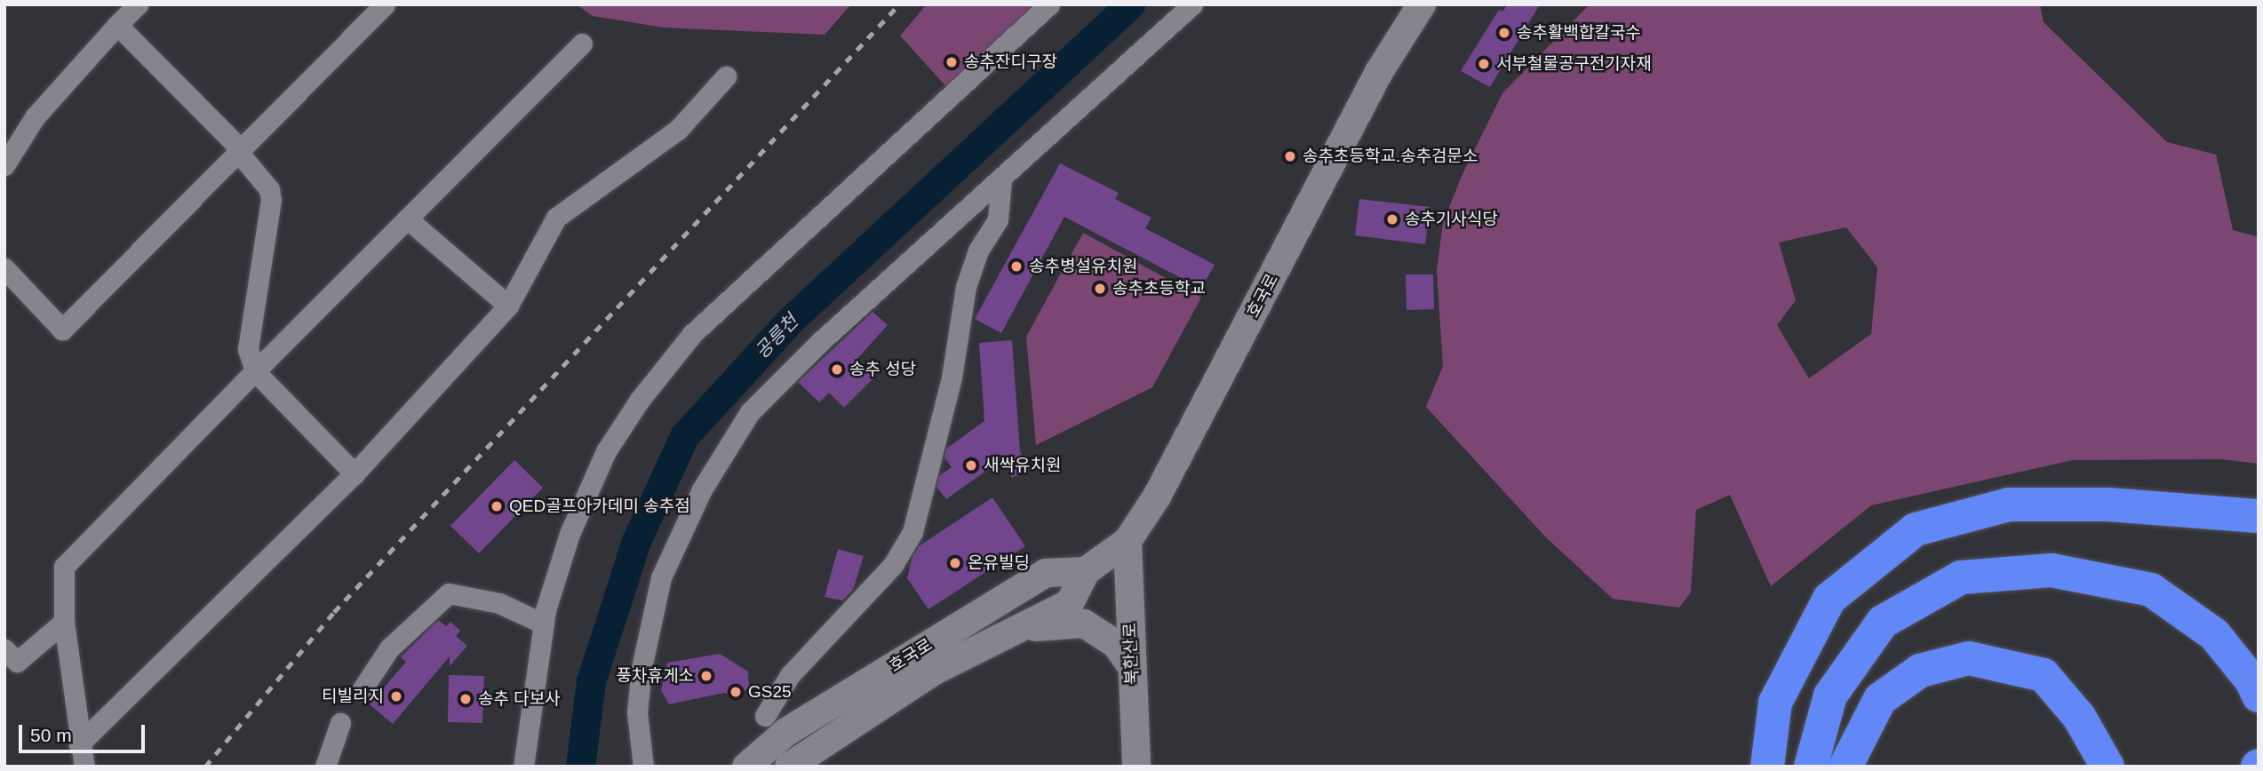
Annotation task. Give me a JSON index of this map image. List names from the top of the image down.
{
  "streets": {
    "street": ["호국로", "북한산로"]
  },
  "crossings": [
    ["호국로", "북한산로"]
  ],
  "water": ["공릉천"],
  "places": [
    "송추활백합칼국수",
    "송추잔디구장",
    "서부철물공구전기자재",
    "송추초등학교.송추검문소",
    "송추기사식당",
    "송추병설유치원",
    "송추초등학교",
    "송추 성당",
    "새싹유치원",
    "QED골프아카데미 송추점",
    "온유빌딩",
    "풍차휴게소",
    "GS25",
    "티빌리지",
    "송추 다보사"
  ],
  "scale_bar": "50 m"
}
